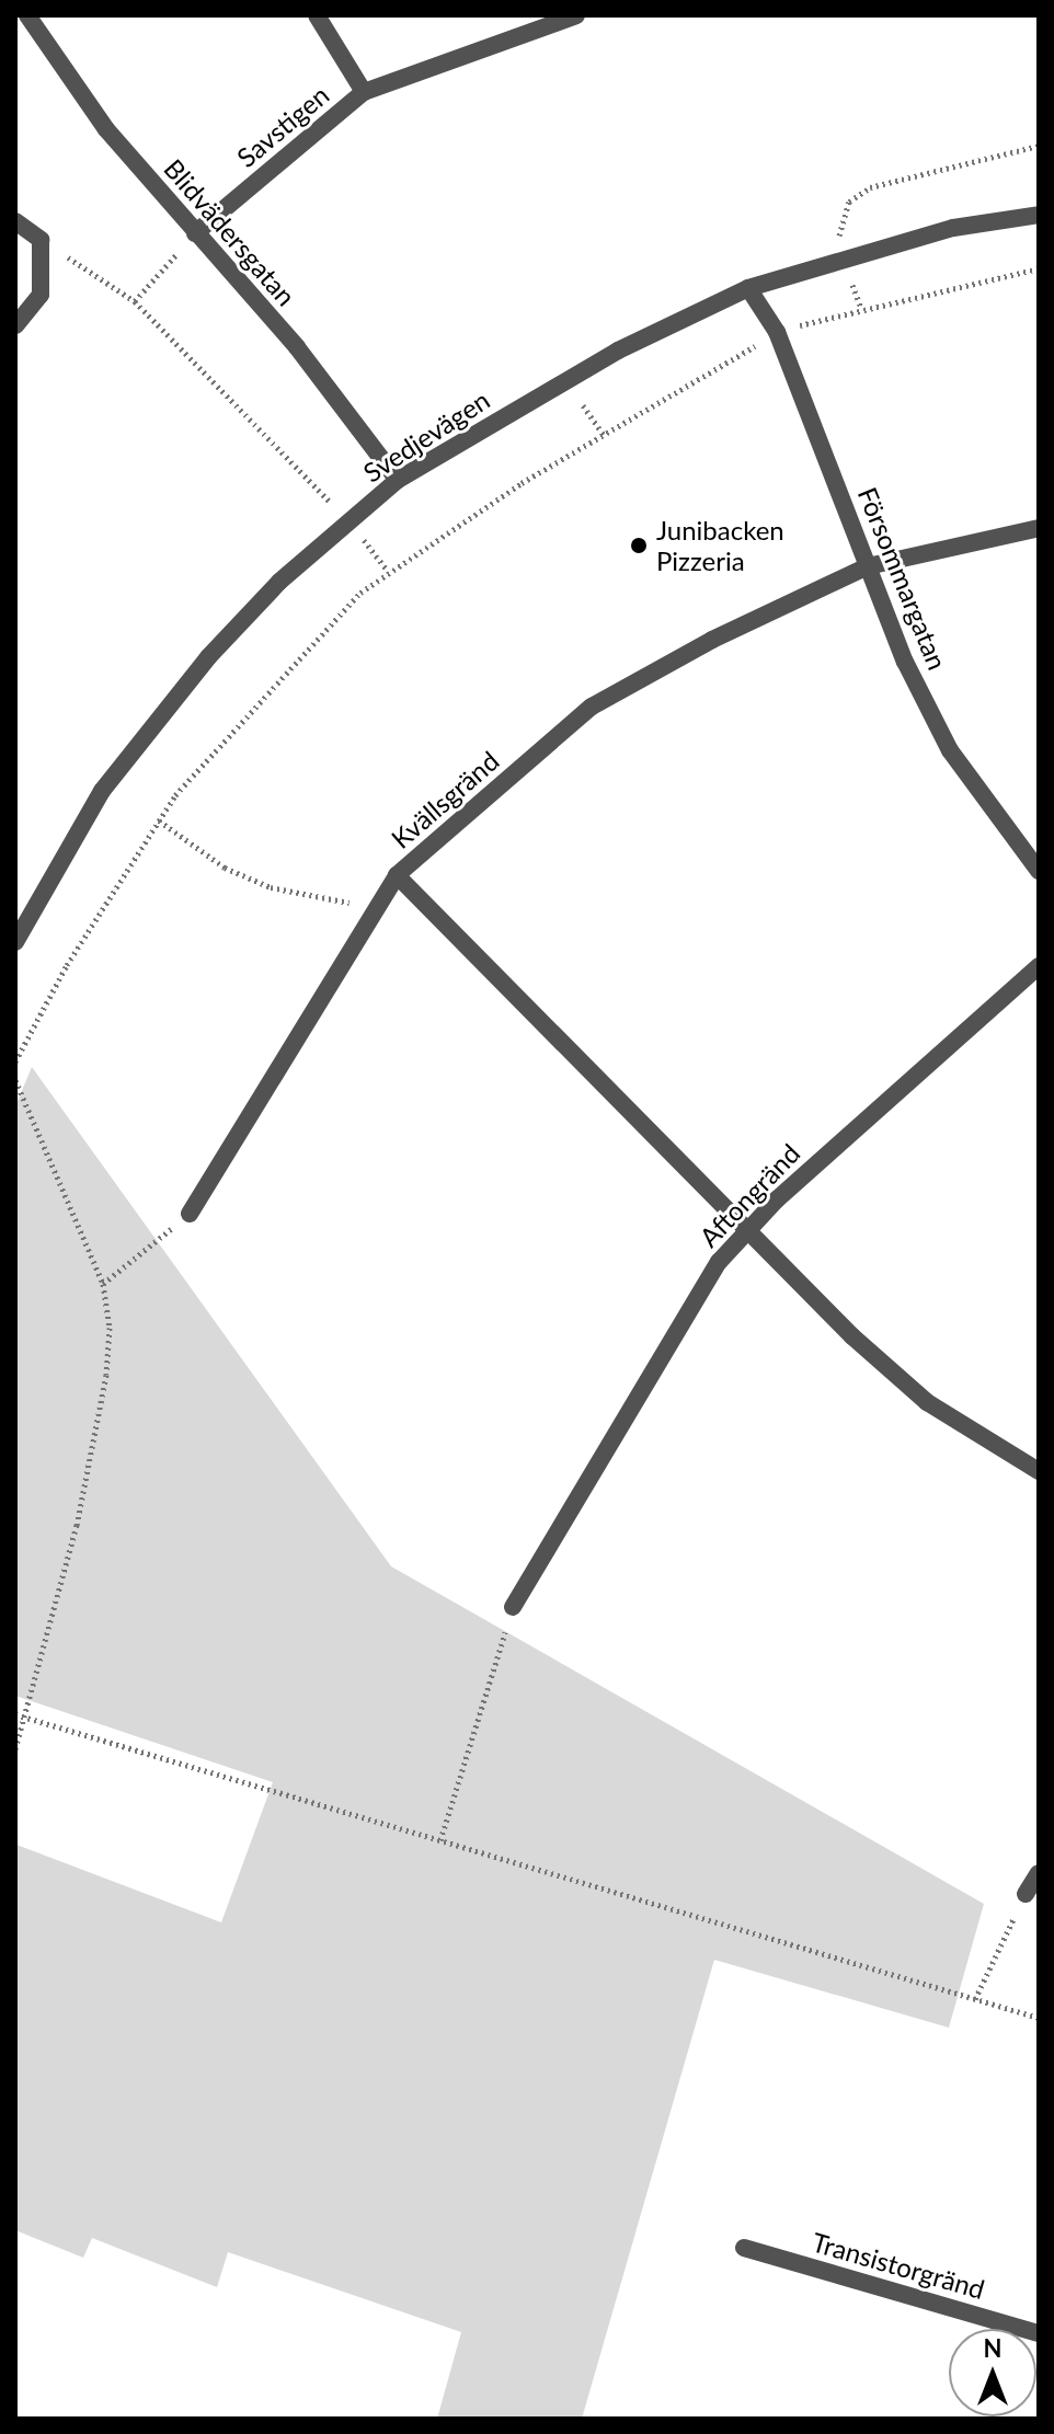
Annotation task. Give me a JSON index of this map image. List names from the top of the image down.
{
  "streets": {
    "street": [
      "Savstigen",
      "Blidvädersgatan",
      "Svedjevägen",
      "Försommargatan",
      "Kvällsgränd",
      "Aftongränd",
      "Transistorgränd"
    ]
  },
  "crossings": [
    ["Savstigen", "Blidvädersgatan"],
    ["Blidvädersgatan", "Svedjevägen"],
    ["Svedjevägen", "Försommargatan"],
    ["Försommargatan", "Kvällsgränd"]
  ],
  "places": ["Junibacken Pizzeria"],
  "north": "top"
}
